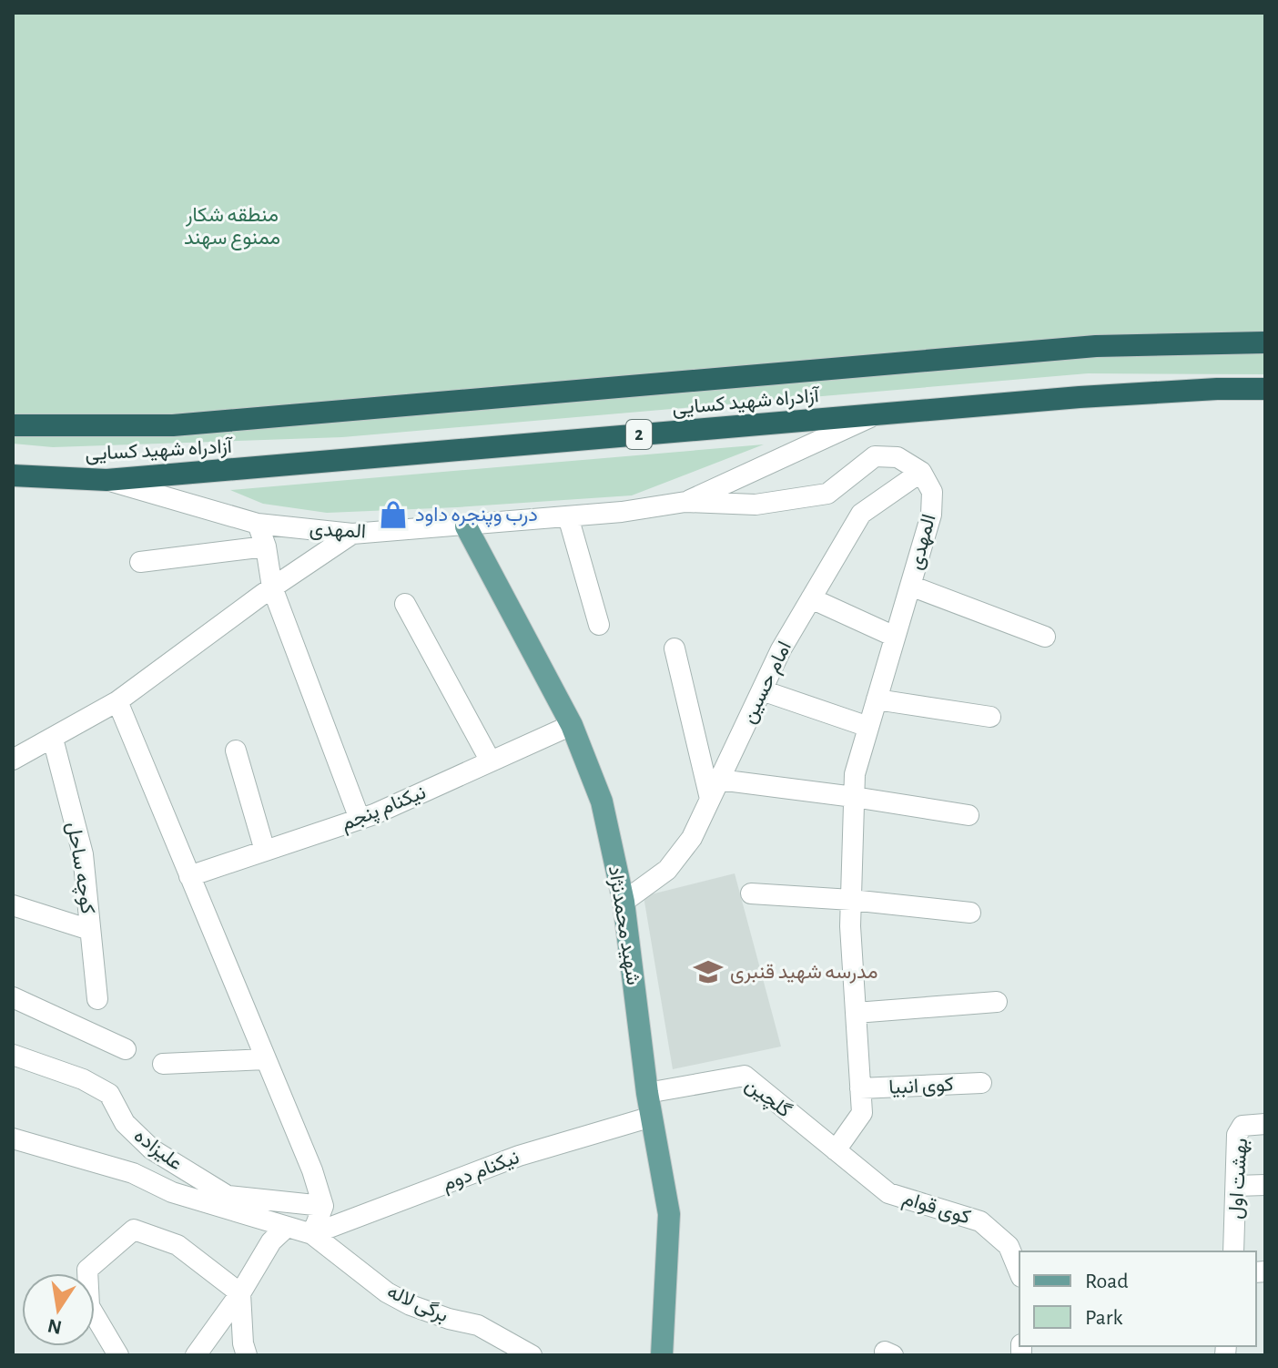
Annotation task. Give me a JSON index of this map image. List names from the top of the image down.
{
  "streets": {
    "highway": ["آزادراه شهید کسایی", "2"],
    "main road": ["شهید محمدنژاد"],
    "street": [
      "المهدی",
      "امام حسین",
      "نیکنام پنجم",
      "کوچه ساحل",
      "کوی انبیا",
      "گلچین",
      "علیزاده",
      "نیکنام دوم",
      "بهشت اول",
      "کوی قوام",
      "برگی لاله"
    ]
  },
  "crossings": [
    ["آزادراه شهید کسایی", "المهدی"],
    ["المهدی", "امام حسین"],
    ["المهدی", "شهید محمدنژاد"],
    ["المهدی", "کوی انبیا"],
    ["المهدی", "گلچین"],
    ["المهدی", "کوی قوام"],
    ["امام حسین", "شهید محمدنژاد"],
    ["نیکنام پنجم", "شهید محمدنژاد"],
    ["شهید محمدنژاد", "گلچین"],
    ["شهید محمدنژاد", "نیکنام دوم"],
    ["گلچین", "کوی قوام"],
    ["نیکنام دوم", "برگی لاله"]
  ],
  "parks": ["منطقه شکار ممنوع سهند"],
  "places": {
    "shop": ["درب وپنجره داود"],
    "school or university": ["مدرسه شهید قنبری"]
  },
  "legend": ["Road", "Park"],
  "north": "bottom"
}
